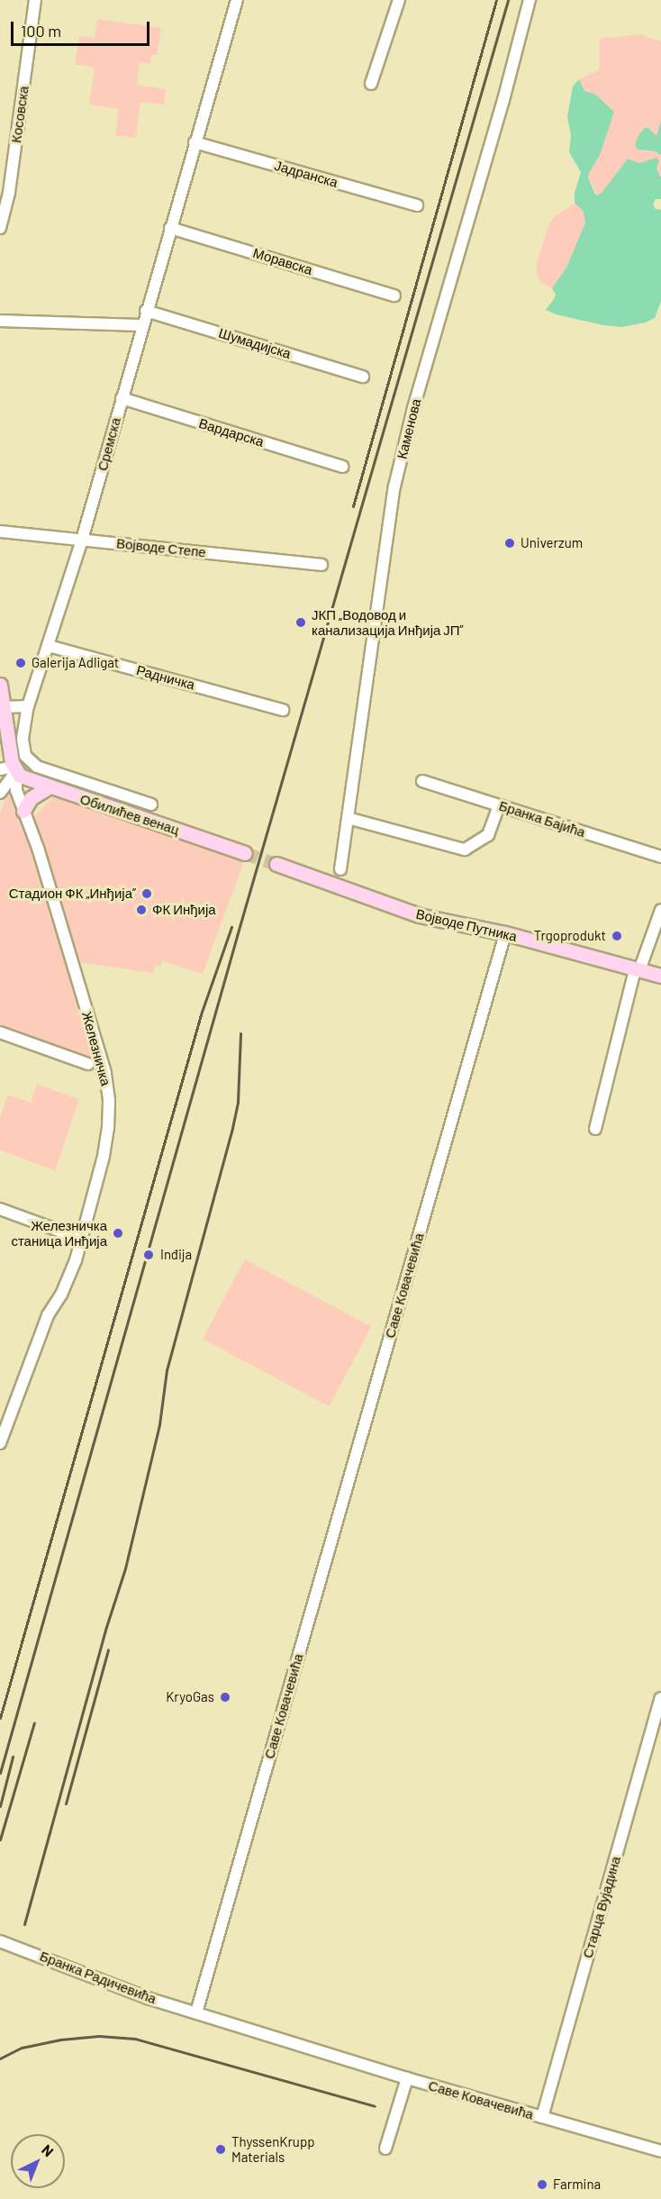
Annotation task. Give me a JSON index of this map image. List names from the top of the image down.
{
  "streets": {
    "main road": ["Обилићев венац", "Војводе Путника", "Железничка"],
    "street": [
      "Косовска",
      "Јадранска",
      "Моравска",
      "Шумадијска",
      "Каменова",
      "Вардарска",
      "Сремска",
      "Војводе Степе",
      "Радничка",
      "Бранка Бајића",
      "Саве Ковачевића",
      "Старца Вујадина",
      "Бранка Радичевића"
    ]
  },
  "crossings": [
    ["Јадранска", "Сремска"],
    ["Моравска", "Сремска"],
    ["Шумадијска", "Сремска"],
    ["Вардарска", "Сремска"],
    ["Сремска", "Војводе Степе"],
    ["Сремска", "Радничка"],
    ["Обилићев венац", "Железничка"],
    ["Војводе Путника", "Саве Ковачевића"],
    ["Саве Ковачевића", "Старца Вујадина"],
    ["Саве Ковачевића", "Бранка Радичевића"]
  ],
  "places": [
    "Univerzum",
    "ЈКП „Водовод и канализација Инђија ЈП”",
    "Galerija Adligat",
    "Стадион ФК „Инђија”",
    "ФК Инђија",
    "Trgoprodukt",
    "Железничка станица Инђија",
    "Inđija",
    "KryoGas",
    "ThyssenKrupp Materials",
    "Farmina"
  ],
  "scale_bar": "100 m",
  "north": "top right"
}
